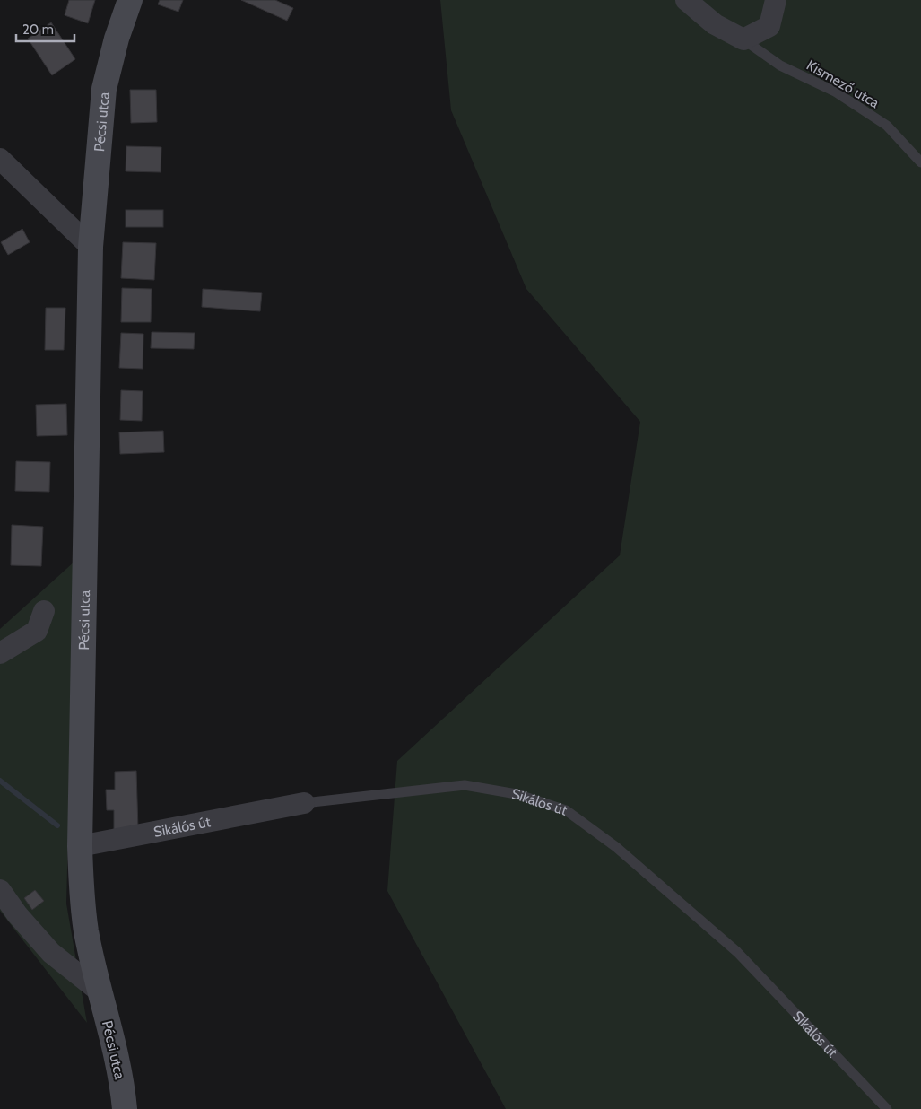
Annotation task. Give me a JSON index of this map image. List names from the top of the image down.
{
  "streets": {
    "street": ["Pécsi utca", "Sikálós út"],
    "lane": ["Kismező utca"]
  },
  "crossings": [
    ["Pécsi utca", "Sikálós út"]
  ],
  "scale_bar": "20 m"
}
